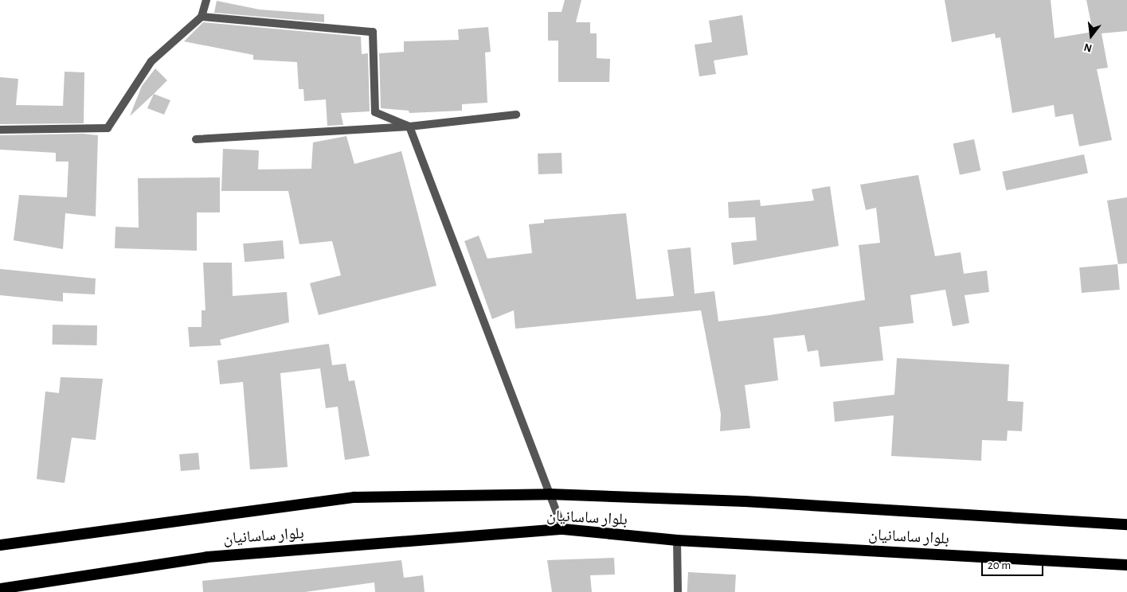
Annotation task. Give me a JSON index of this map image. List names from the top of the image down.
{
  "streets": {
    "highway": ["بلوار ساسانیان"]
  },
  "scale_bar": "20 m",
  "north": "bottom"
}
